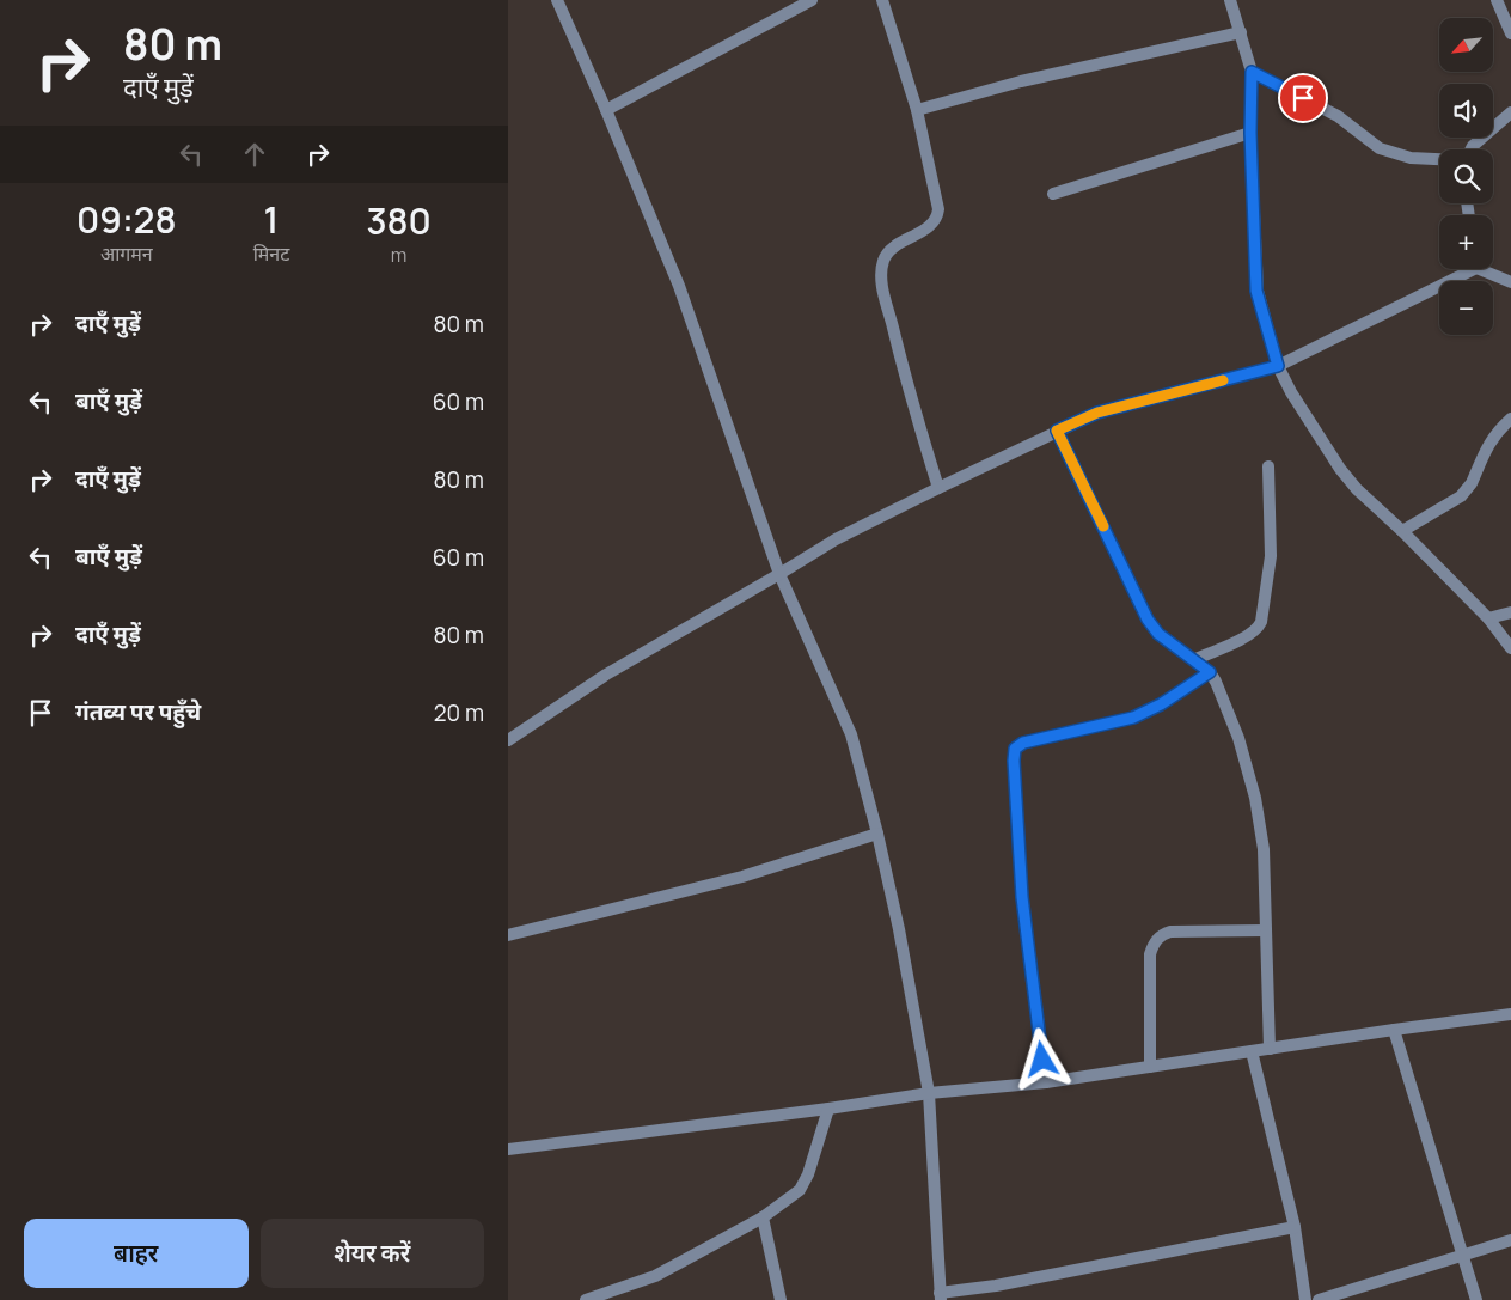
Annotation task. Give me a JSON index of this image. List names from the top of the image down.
{
  "north": "bottom left",
  "page": {
    "turn": ["80 m", "दाएँ मुड़ें"],
    "map_buttons": ["+", "−"],
    "eta": [
      "09:28",
      "आगमन",
      "1",
      "मिनट",
      "380",
      "m"
    ],
    "list": [
      {
        "name": "दाएँ मुड़ें",
        "value": "80 m"
      },
      {
        "name": "बाएँ मुड़ें",
        "value": "60 m"
      },
      {
        "name": "दाएँ मुड़ें",
        "value": "80 m"
      },
      {
        "name": "बाएँ मुड़ें",
        "value": "60 m"
      },
      {
        "name": "दाएँ मुड़ें",
        "value": "80 m"
      },
      {
        "name": "गंतव्य पर पहुँचे",
        "value": "20 m"
      }
    ],
    "buttons": ["बाहर", "शेयर करें"]
  }
}
